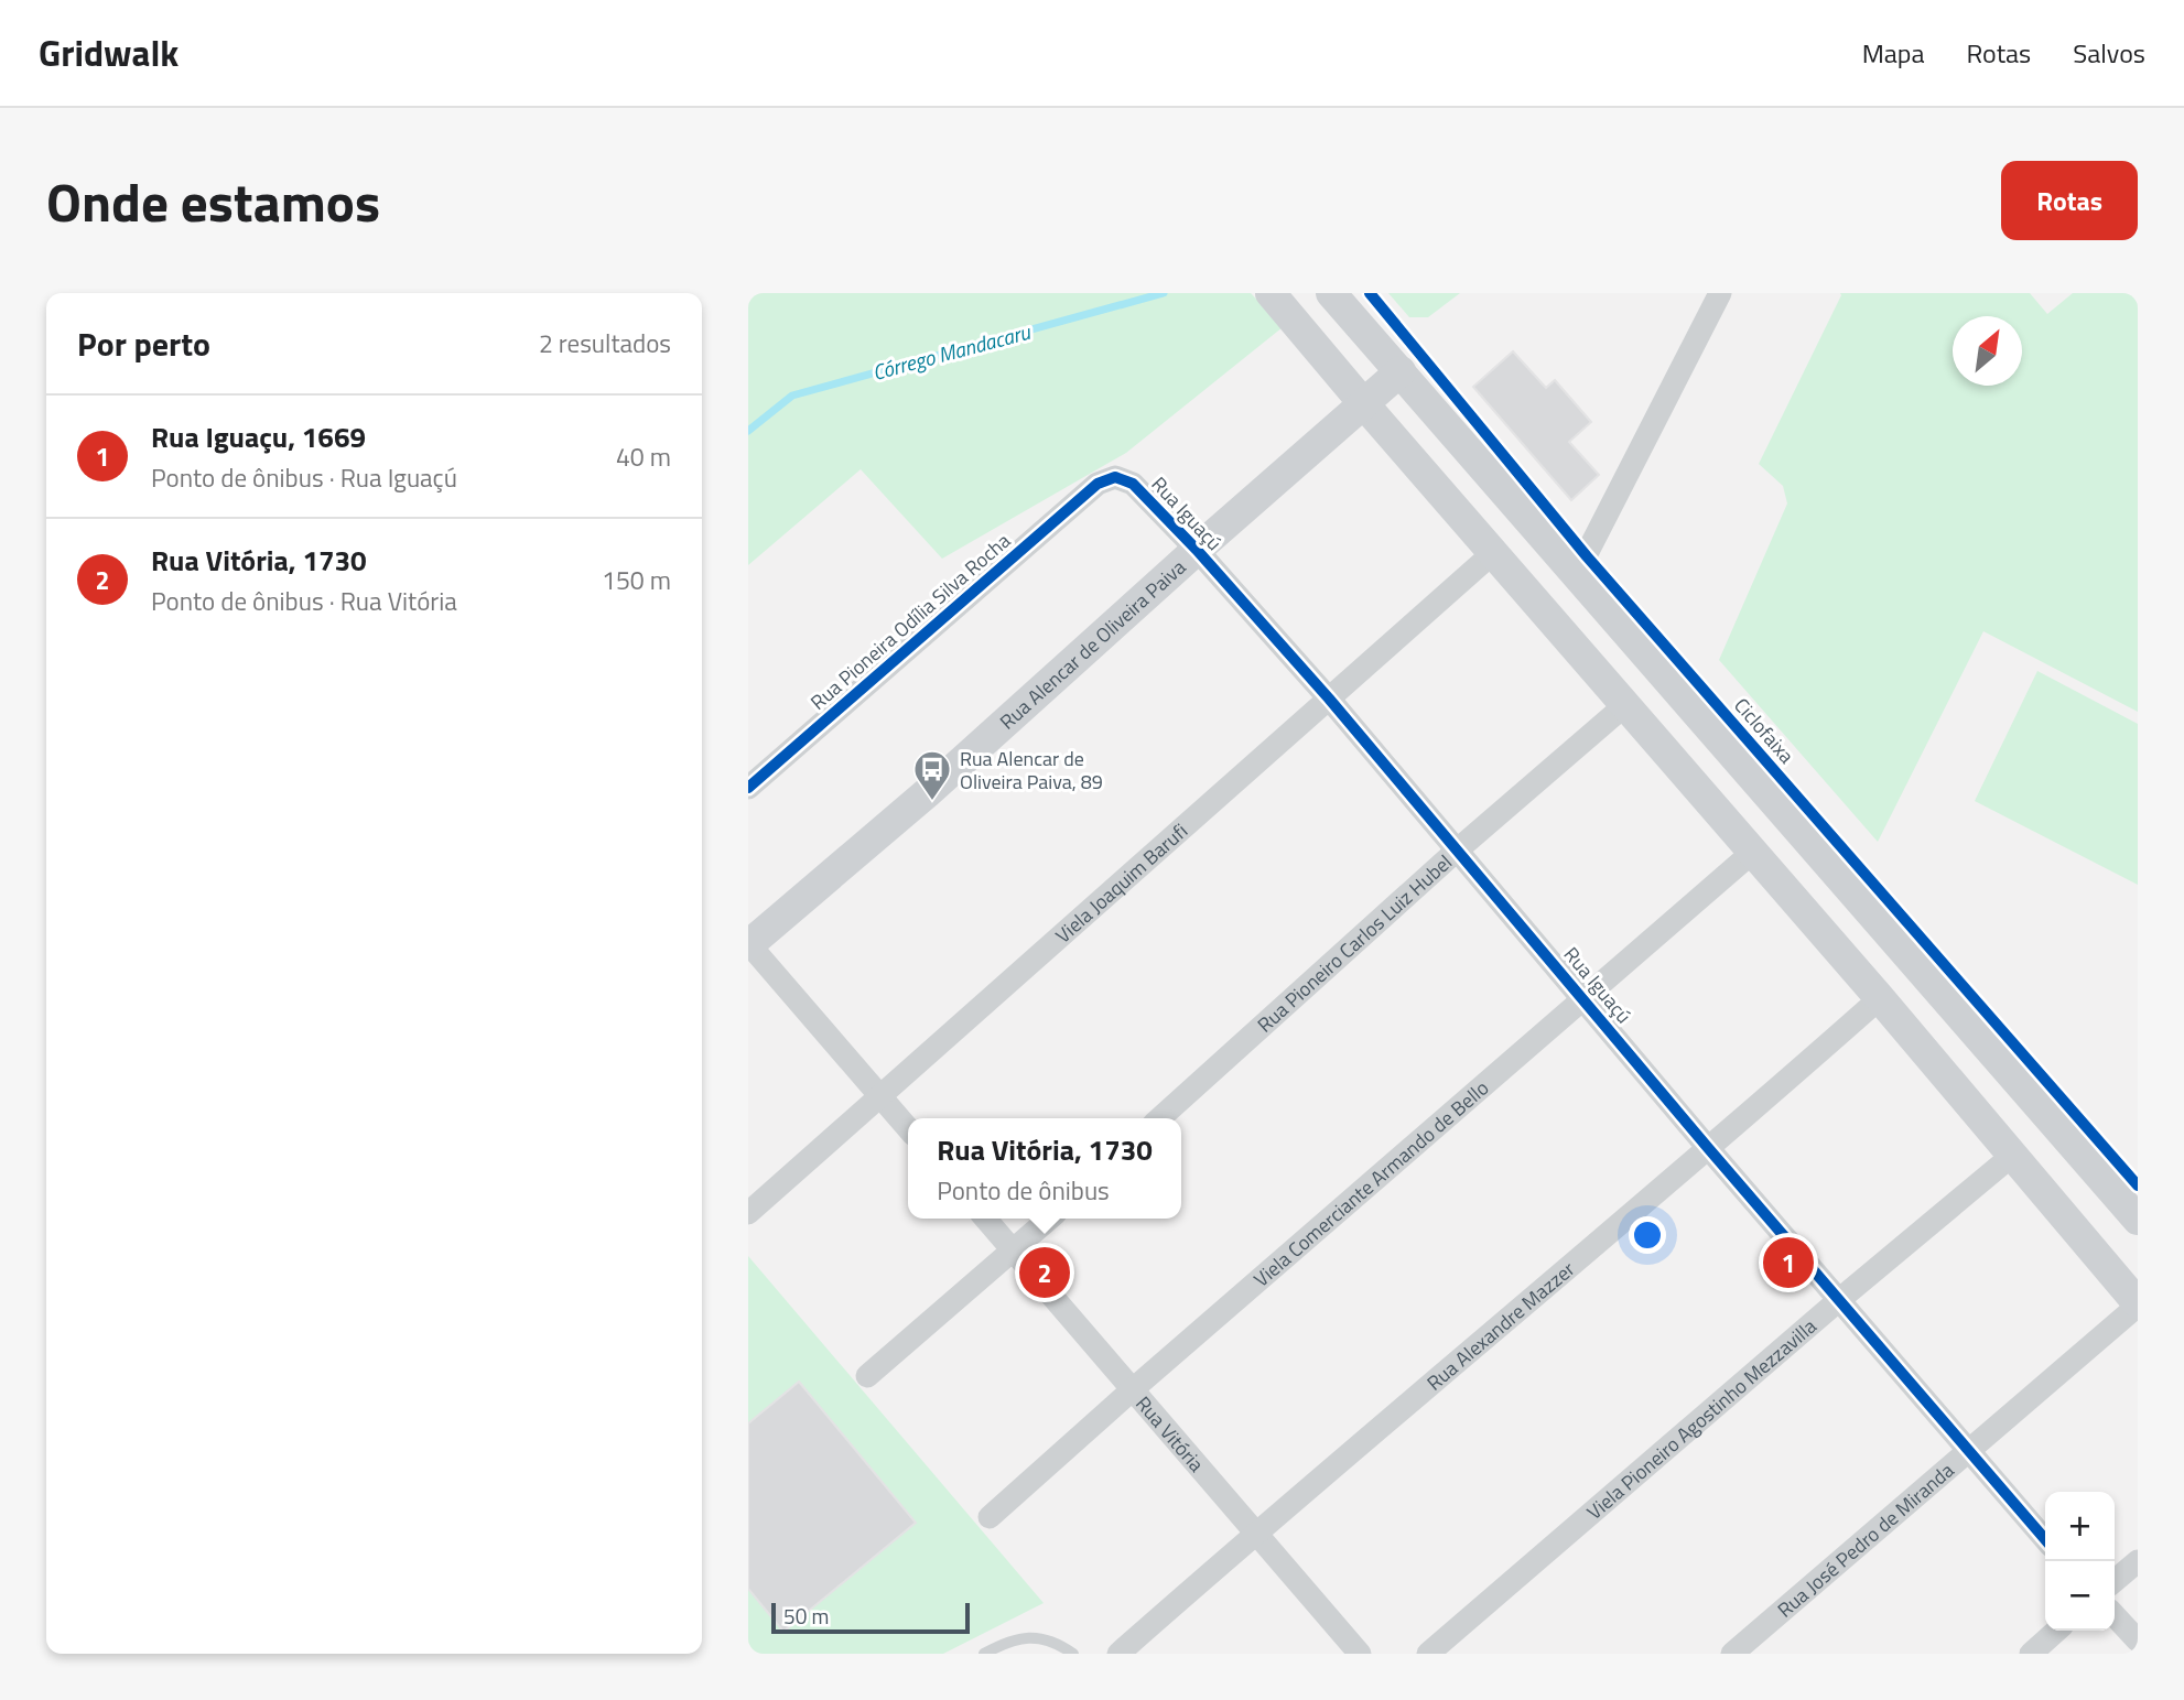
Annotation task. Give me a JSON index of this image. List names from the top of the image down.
{
  "streets": {
    "main road": ["Rua Alencar de Oliveira Paiva"],
    "street": [
      "Rua Iguaçú",
      "Rua Pioneira Odília Silva Rocha",
      "Viela Joaquim Barufi",
      "Rua Pioneiro Carlos Luiz Hubel",
      "Viela Comerciante Armando de Bello",
      "Rua Alexandre Mazzer",
      "Viela Pioneiro Agostinho Mezzavilla",
      "Rua Vitória",
      "Rua José Pedro de Miranda"
    ],
    "cycle path": ["Ciclofaixa"]
  },
  "crossings": [
    ["Rua Iguaçú", "Rua Pioneira Odília Silva Rocha"],
    ["Rua Iguaçú", "Rua Alencar de Oliveira Paiva"],
    ["Rua Iguaçú", "Viela Joaquim Barufi"],
    ["Rua Iguaçú", "Rua Pioneiro Carlos Luiz Hubel"],
    ["Rua Iguaçú", "Viela Comerciante Armando de Bello"],
    ["Rua Iguaçú", "Rua Alexandre Mazzer"],
    ["Rua Iguaçú", "Viela Pioneiro Agostinho Mezzavilla"],
    ["Rua Iguaçú", "Rua José Pedro de Miranda"],
    ["Viela Comerciante Armando de Bello", "Rua Vitória"],
    ["Rua Alexandre Mazzer", "Rua Vitória"]
  ],
  "water": ["Córrego Mandacaru"],
  "places": {
    "bus stop": ["Rua Alencar de Oliveira Paiva, 89"]
  },
  "scale_bar": "50 m",
  "north": "top right",
  "page": {
    "header": "Gridwalk",
    "nav": ["Mapa", "Rotas", "Salvos"],
    "title": "Onde estamos",
    "buttons": "Rotas",
    "heading": ["Por perto", "2 resultados"],
    "list": [
      {
        "mark": "1",
        "name": "Rua Iguaçu, 1669",
        "note": "Ponto de ônibus · Rua Iguaçú",
        "value": "40 m"
      },
      {
        "mark": "2",
        "name": "Rua Vitória, 1730",
        "note": "Ponto de ônibus · Rua Vitória",
        "value": "150 m"
      }
    ],
    "popup": ["Rua Vitória, 1730", "Ponto de ônibus"],
    "pins": ["1", "2"],
    "map_buttons": ["+", "−"],
    "scale": "50 m"
  }
}
